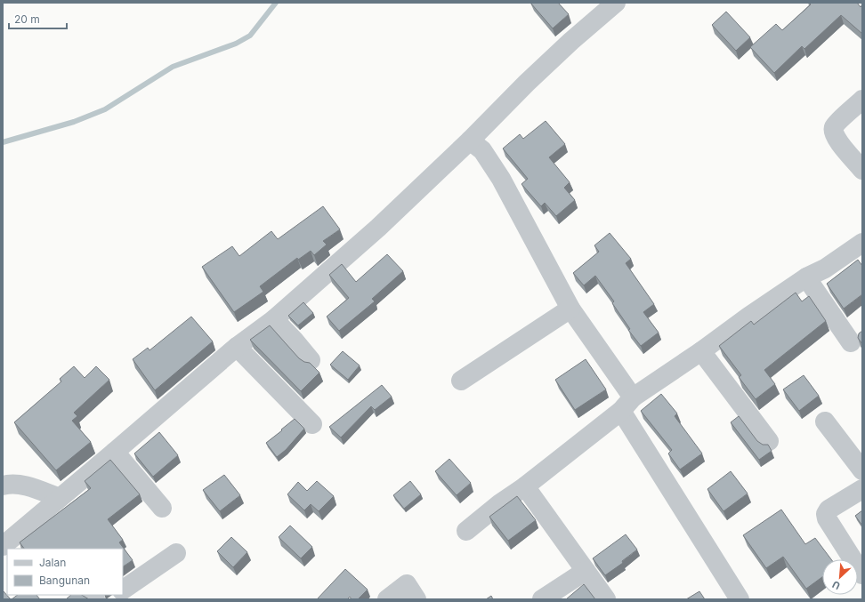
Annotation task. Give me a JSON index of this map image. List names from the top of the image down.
{
  "legend": ["Jalan", "Bangunan"],
  "scale_bar": "20 m",
  "north": "bottom left"
}
